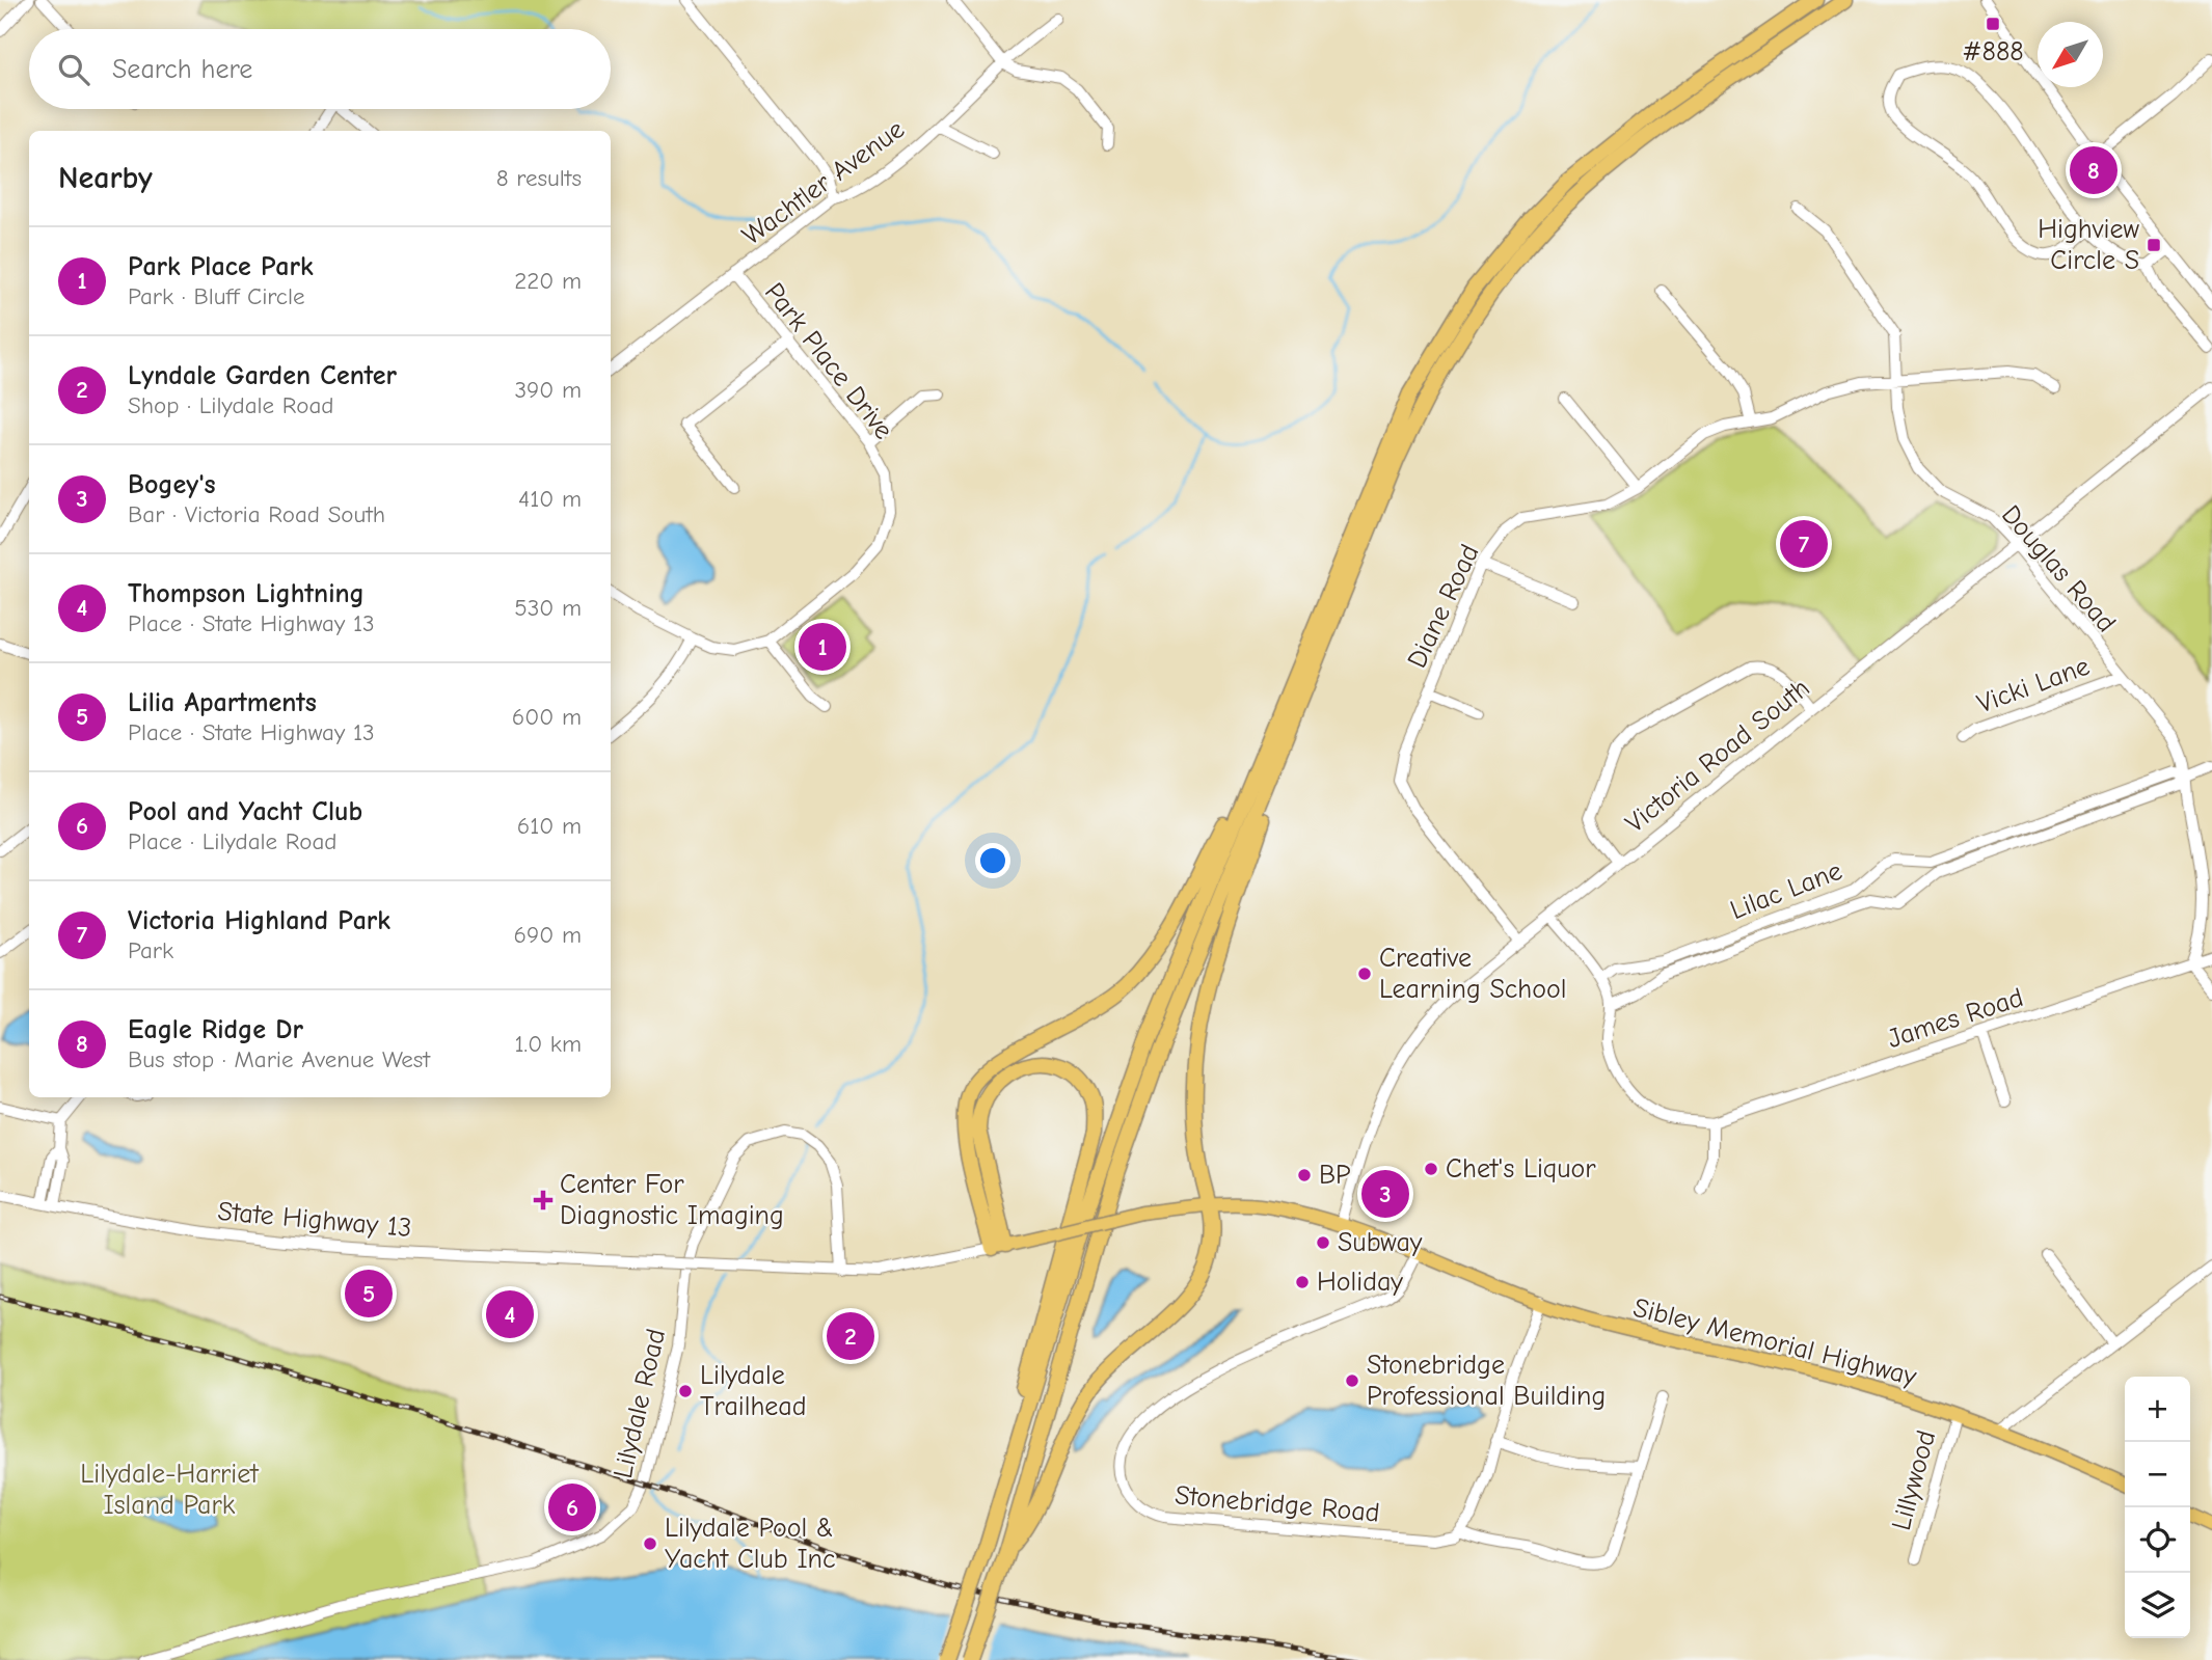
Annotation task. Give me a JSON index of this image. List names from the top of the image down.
{
  "streets": {
    "main road": ["Sibley Memorial Highway"],
    "street": [
      "Wachtler Avenue",
      "Park Place Drive",
      "Douglas Road",
      "Diane Road",
      "Vicki Lane",
      "Victoria Road South",
      "Lilac Lane",
      "James Road",
      "State Highway 13",
      "Lilydale Road",
      "Lillywood",
      "Stonebridge Road"
    ]
  },
  "crossings": [
    ["Wachtler Avenue", "Park Place Drive"],
    ["Douglas Road", "Diane Road"],
    ["Douglas Road", "Vicki Lane"],
    ["Douglas Road", "Victoria Road South"],
    ["Douglas Road", "Lilac Lane"],
    ["Douglas Road", "James Road"],
    ["Diane Road", "Victoria Road South"],
    ["Victoria Road South", "Sibley Memorial Highway"],
    ["State Highway 13", "Sibley Memorial Highway"],
    ["State Highway 13", "Lilydale Road"],
    ["Sibley Memorial Highway", "Lillywood"],
    ["Sibley Memorial Highway", "Stonebridge Road"]
  ],
  "parks": ["Lilydale-Harriet Island Park"],
  "places": {
    "transit": ["#888", "Highview Circle S"],
    "other": [
      "Creative Learning School",
      "Chet's Liquor",
      "BP",
      "Subway",
      "Holiday",
      "Stonebridge Professional Building",
      "Lilydale Trailhead",
      "Lilydale Pool & Yacht Club Inc"
    ],
    "health": ["Center For Diagnostic Imaging"]
  },
  "north": "bottom left",
  "page": {
    "search": "Search here",
    "heading": ["Nearby", "8 results"],
    "pins": [
      "8",
      "7",
      "1",
      "3",
      "5",
      "4",
      "2",
      "6"
    ],
    "list": [
      {
        "mark": "1",
        "name": "Park Place Park",
        "note": "Park · Bluff Circle",
        "value": "220 m"
      },
      {
        "mark": "2",
        "name": "Lyndale Garden Center",
        "note": "Shop · Lilydale Road",
        "value": "390 m"
      },
      {
        "mark": "3",
        "name": "Bogey's",
        "note": "Bar · Victoria Road South",
        "value": "410 m"
      },
      {
        "mark": "4",
        "name": "Thompson Lightning",
        "note": "Place · State Highway 13",
        "value": "530 m"
      },
      {
        "mark": "5",
        "name": "Lilia Apartments",
        "note": "Place · State Highway 13",
        "value": "600 m"
      },
      {
        "mark": "6",
        "name": "Pool and Yacht Club",
        "note": "Place · Lilydale Road",
        "value": "610 m"
      },
      {
        "mark": "7",
        "name": "Victoria Highland Park",
        "note": "Park",
        "value": "690 m"
      },
      {
        "mark": "8",
        "name": "Eagle Ridge Dr",
        "note": "Bus stop · Marie Avenue West",
        "value": "1.0 km"
      }
    ],
    "map_buttons": ["+", "−"]
  }
}
